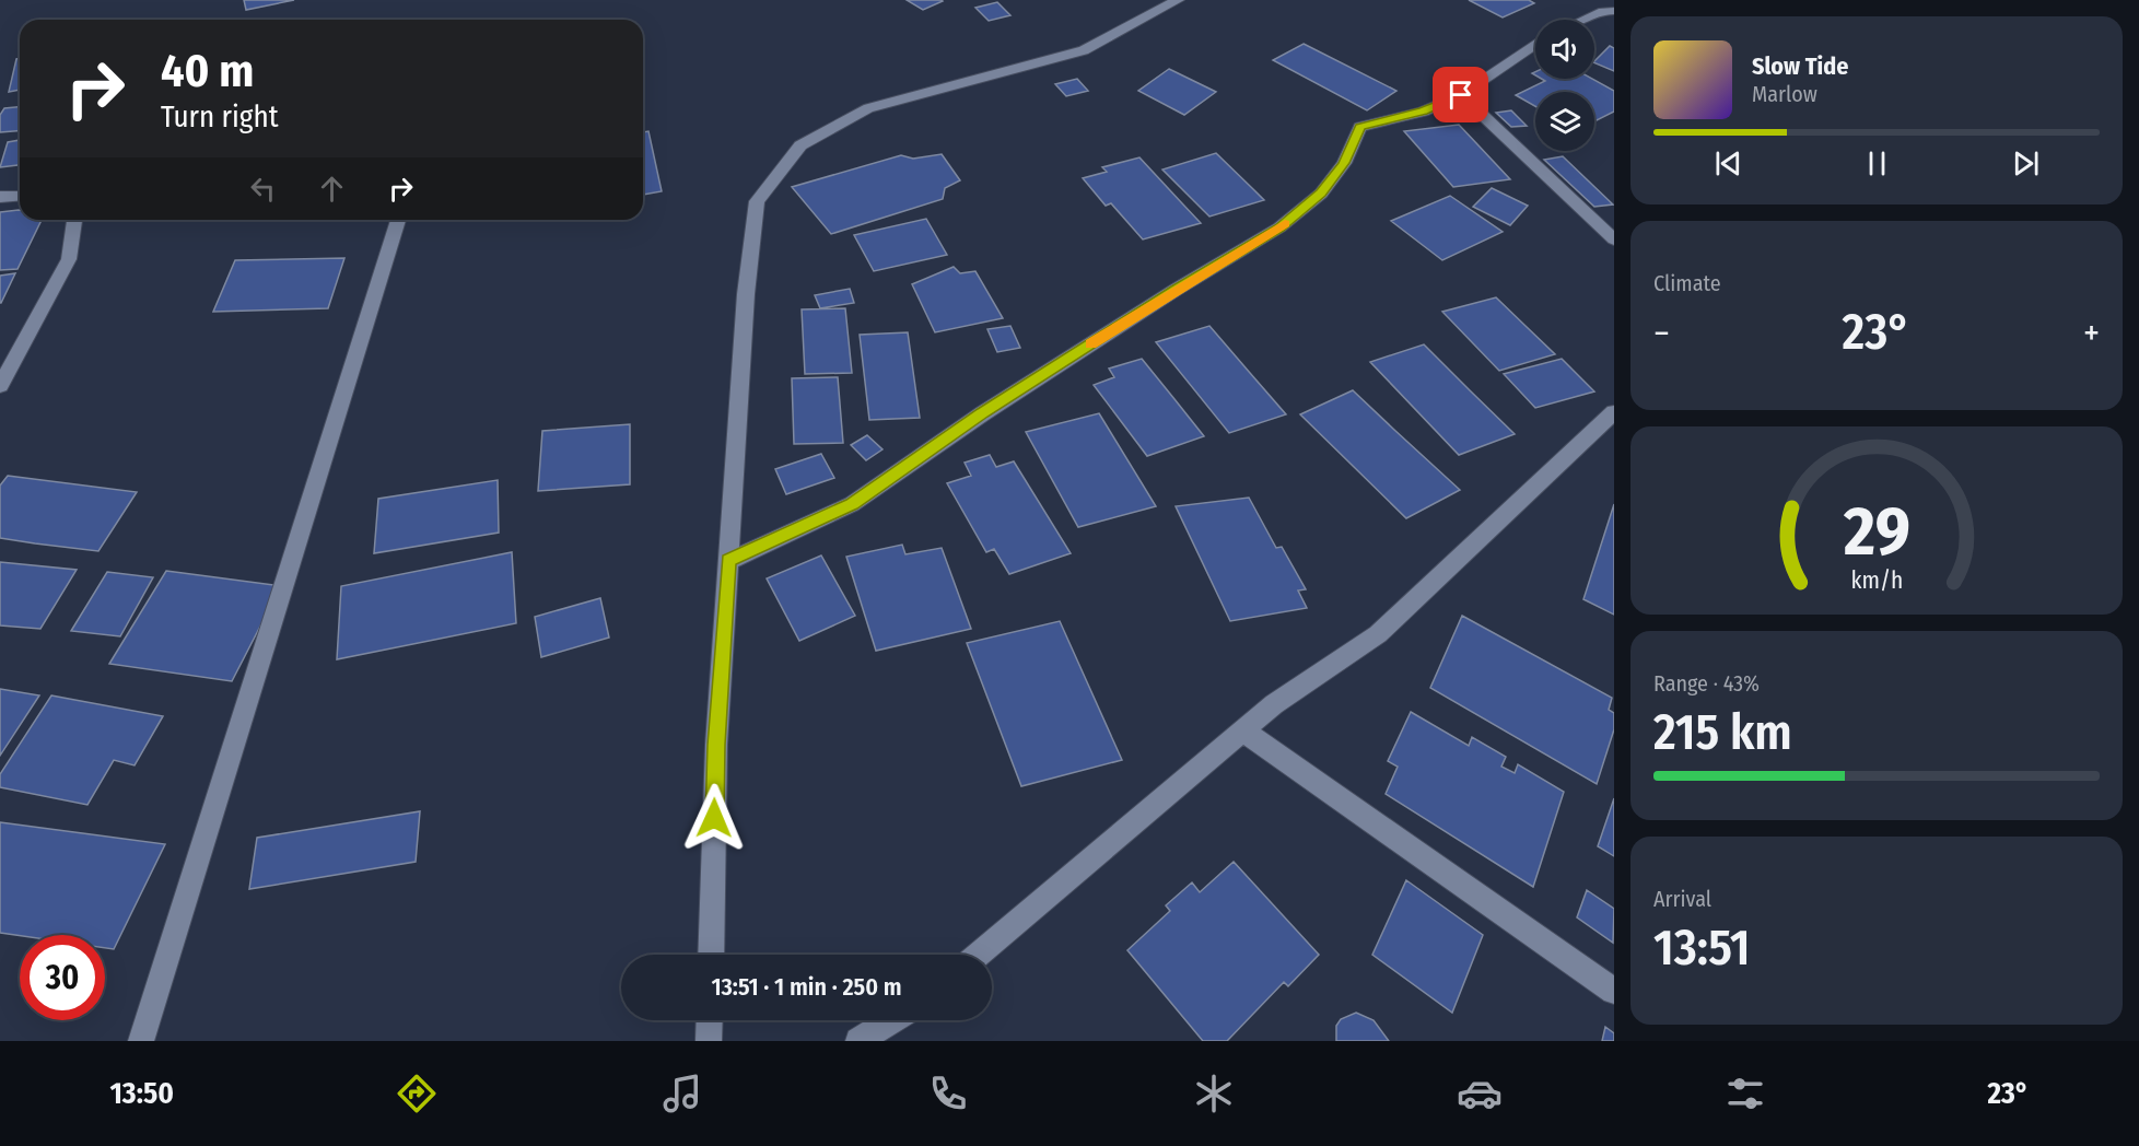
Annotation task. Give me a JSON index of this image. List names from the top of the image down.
{
  "page": {
    "turn": ["40 m", "Turn right"],
    "song": ["Slow Tide", "Marlow"],
    "tile": [
      "Climate",
      ["Range · 43%", "215 km"],
      ["Arrival", "13:51"]
    ],
    "heat": ["−", "23°", "+"],
    "limit": "30",
    "trip": "13:51 · 1 min · 250 m",
    "tabs": ["13:50", "23°"],
    "gauge": ["29", "km/h"]
  }
}
